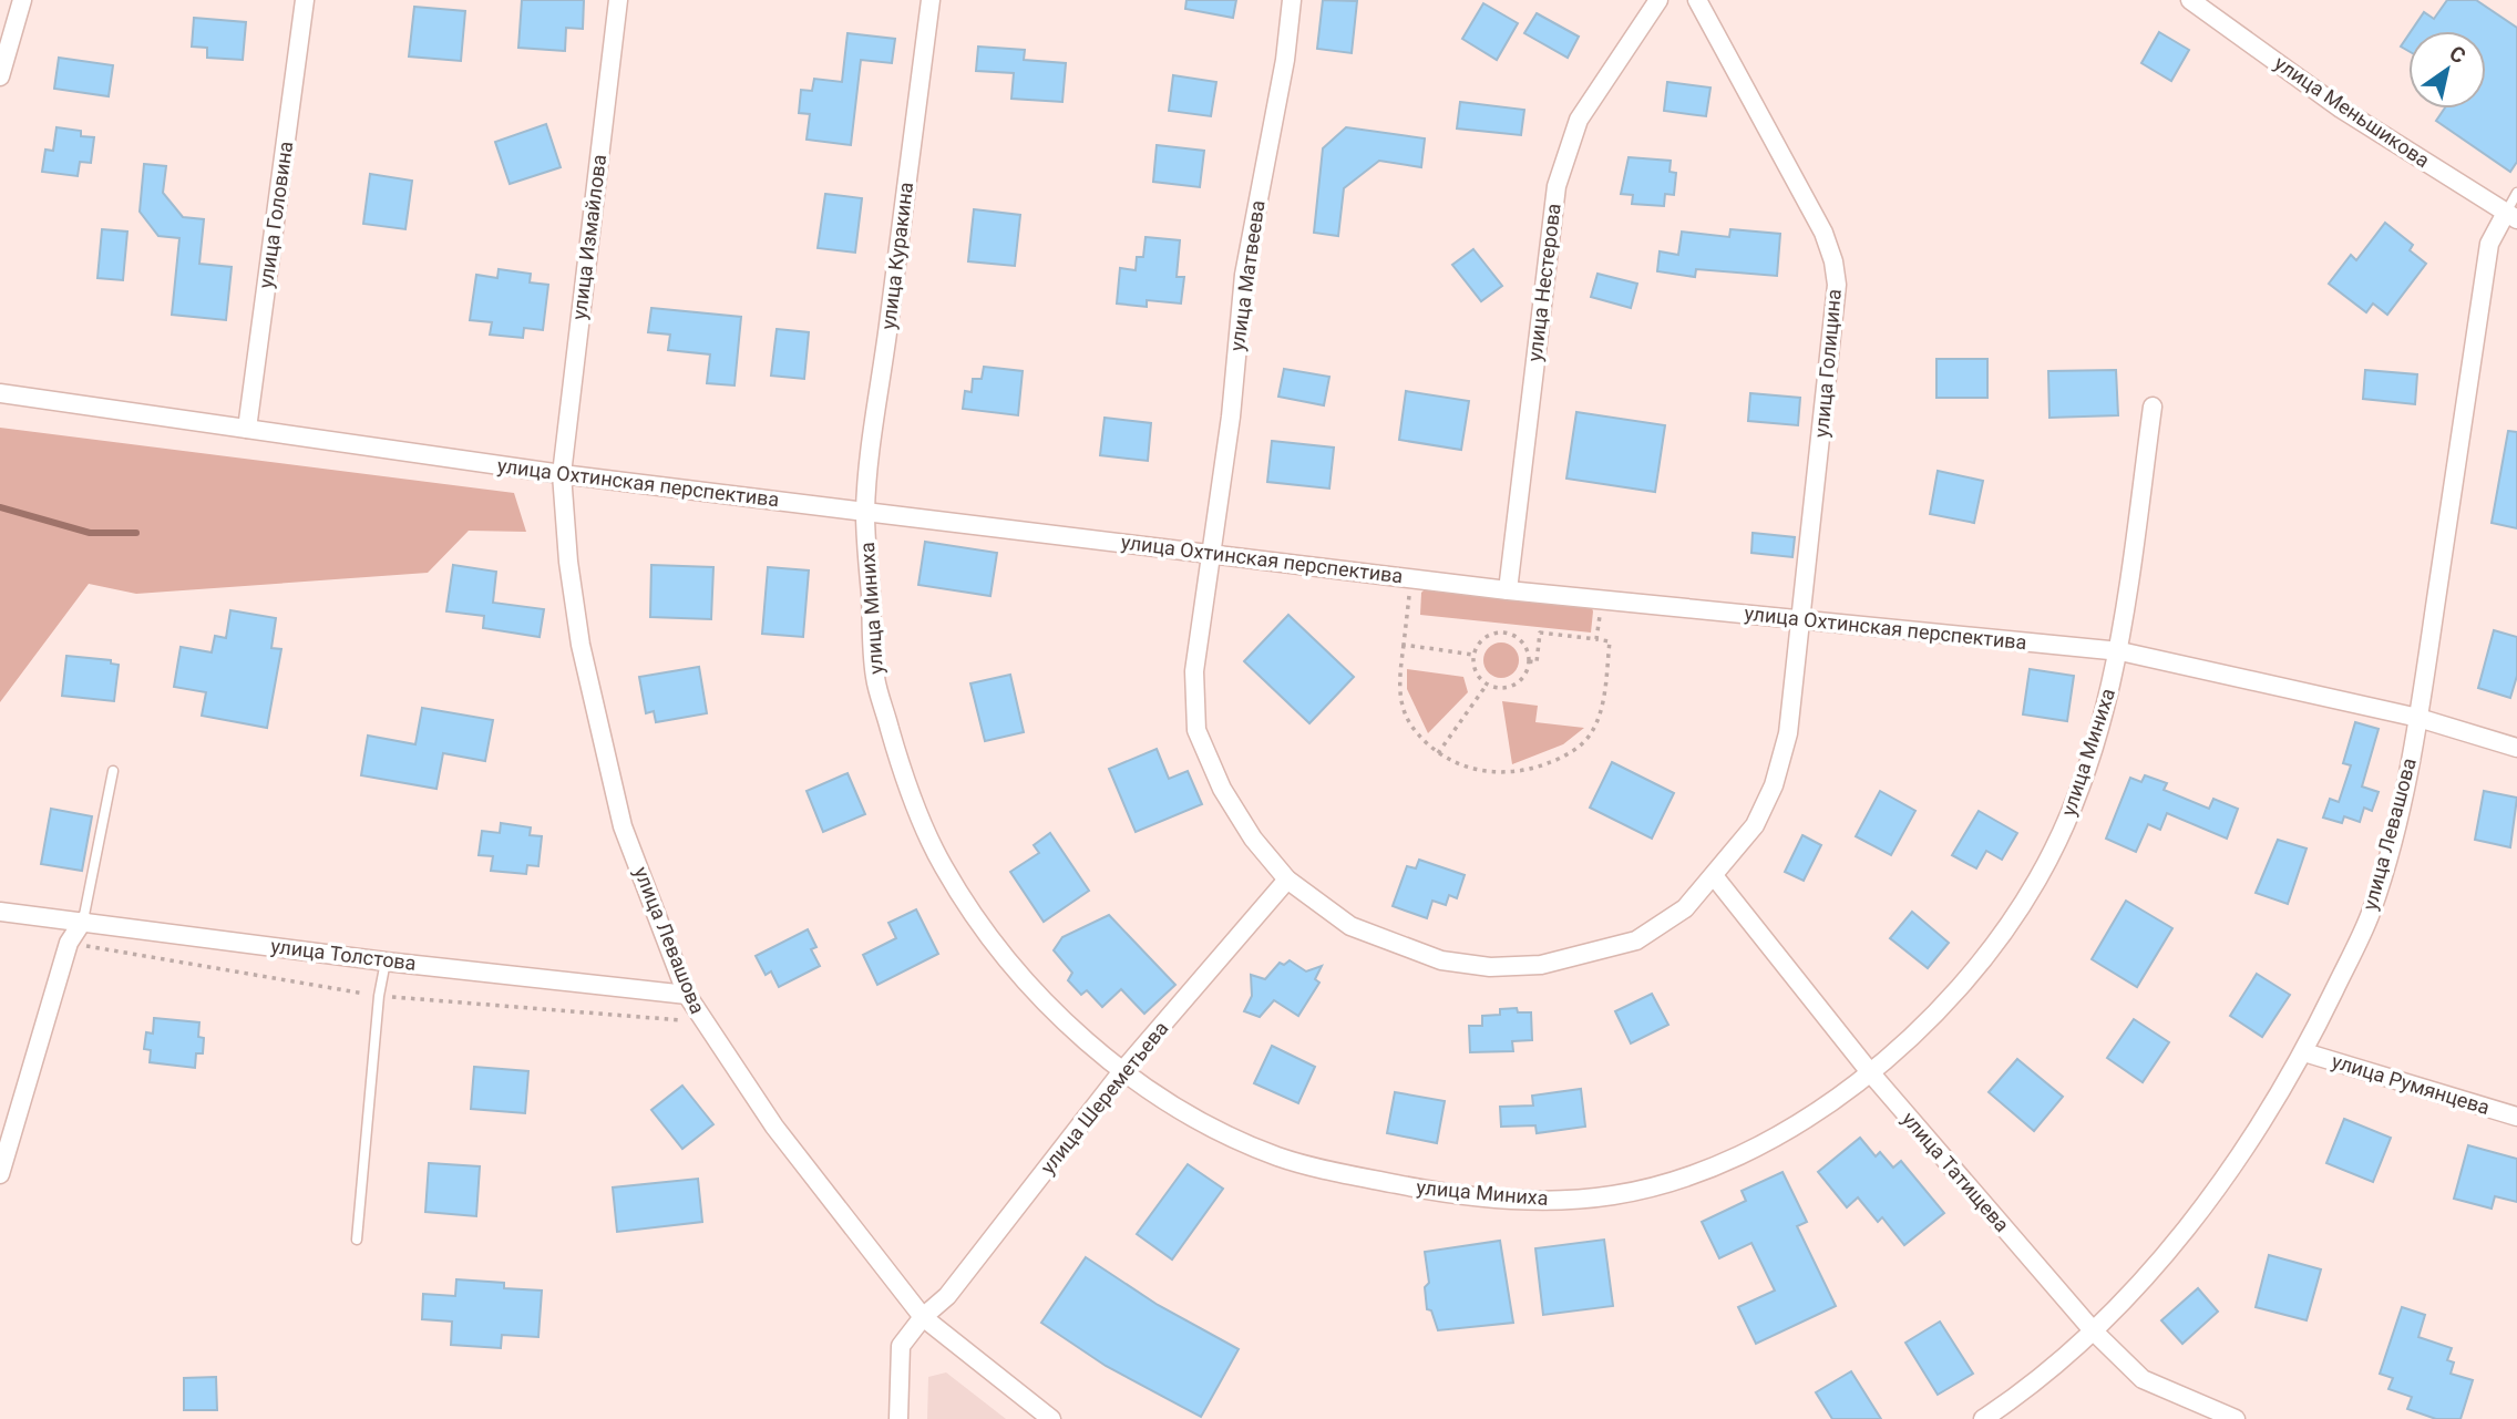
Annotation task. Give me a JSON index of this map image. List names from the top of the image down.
{
  "streets": {
    "street": [
      "улица Меньшикова",
      "улица Головина",
      "улица Измайлова",
      "улица Куракина",
      "улица Матвеева",
      "улица Нестерова",
      "улица Голицина",
      "улица Охтинская перспектива",
      "улица Миниха",
      "улица Левашова",
      "улица Толстова",
      "улица Румянцева",
      "улица Шереметьева",
      "улица Татищева"
    ]
  },
  "crossings": [
    ["улица Меньшикова", "улица Левашова"],
    ["улица Головина", "улица Охтинская перспектива"],
    ["улица Измайлова", "улица Охтинская перспектива"],
    ["улица Измайлова", "улица Левашова"],
    ["улица Куракина", "улица Охтинская перспектива"],
    ["улица Куракина", "улица Миниха"],
    ["улица Матвеева", "улица Голицина"],
    ["улица Матвеева", "улица Охтинская перспектива"],
    ["улица Матвеева", "улица Шереметьева"],
    ["улица Нестерова", "улица Охтинская перспектива"],
    ["улица Голицина", "улица Охтинская перспектива"],
    ["улица Голицина", "улица Шереметьева"],
    ["улица Голицина", "улица Татищева"],
    ["улица Охтинская перспектива", "улица Миниха"],
    ["улица Охтинская перспектива", "улица Левашова"],
    ["улица Миниха", "улица Шереметьева"],
    ["улица Миниха", "улица Татищева"],
    ["улица Левашова", "улица Толстова"],
    ["улица Левашова", "улица Румянцева"],
    ["улица Левашова", "улица Шереметьева"],
    ["улица Левашова", "улица Татищева"]
  ],
  "north": "top right"
}
